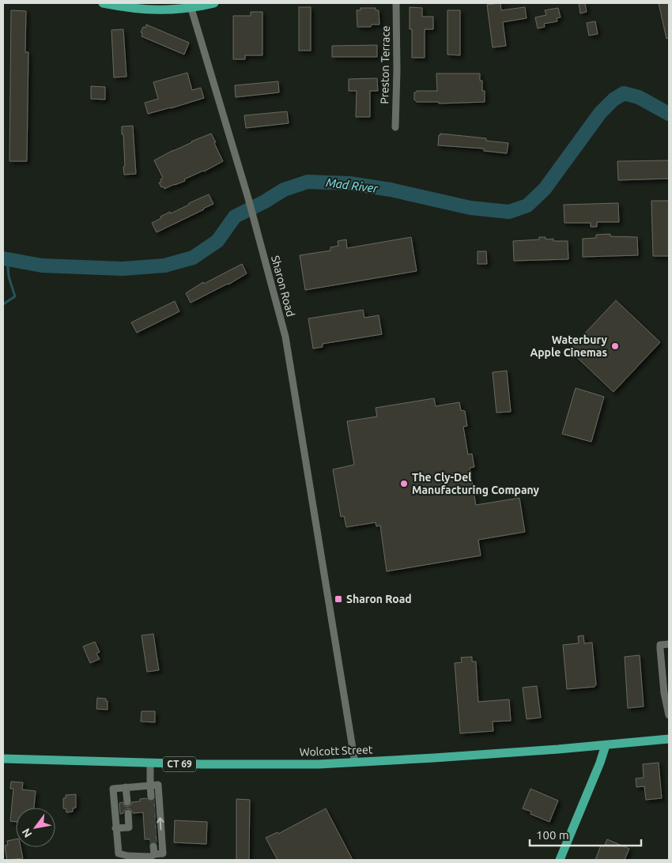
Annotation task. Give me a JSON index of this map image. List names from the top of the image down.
{
  "streets": {
    "main road": ["Wolcott Street", "CT 69"],
    "street": ["Preston Terrace", "Sharon Road"]
  },
  "crossings": [
    ["Sharon Road", "Wolcott Street"]
  ],
  "water": ["Mad River"],
  "places": {
    "other": ["Waterbury Apple Cinemas", "The Cly-Del Manufacturing Company"],
    "transit": ["Sharon Road"]
  },
  "scale_bar": "100 m",
  "north": "bottom left"
}
